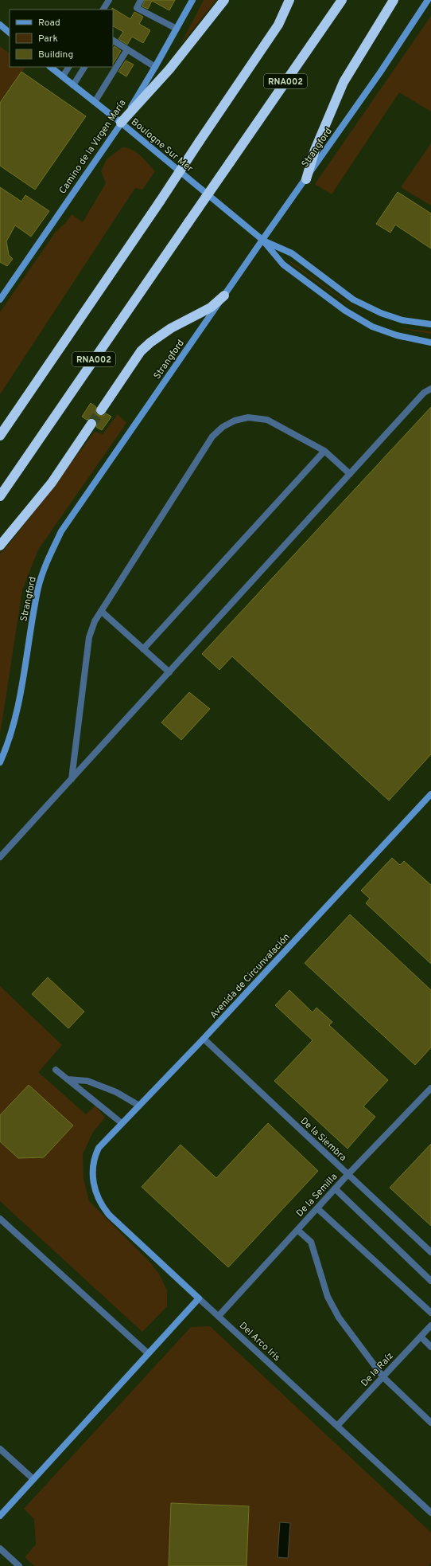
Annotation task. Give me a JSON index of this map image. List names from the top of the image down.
{
  "streets": {
    "highway": ["RNA002"],
    "street": [
      "Boulogne Sur Mer",
      "Camino de la Virgen María",
      "Strangford",
      "Avenida de Circunvalación",
      "Del Arco Iris"
    ],
    "lane": ["De la Siembra", "De la Semilla", "De la Raíz"]
  },
  "crossings": [
    ["Boulogne Sur Mer", "Camino de la Virgen María"],
    ["Boulogne Sur Mer", "Strangford"],
    ["Avenida de Circunvalación", "De la Siembra"],
    ["Avenida de Circunvalación", "Del Arco Iris"],
    ["De la Siembra", "De la Semilla"],
    ["De la Semilla", "Del Arco Iris"],
    ["Del Arco Iris", "De la Raíz"]
  ],
  "legend": ["Road", "Park", "Building"]
}
